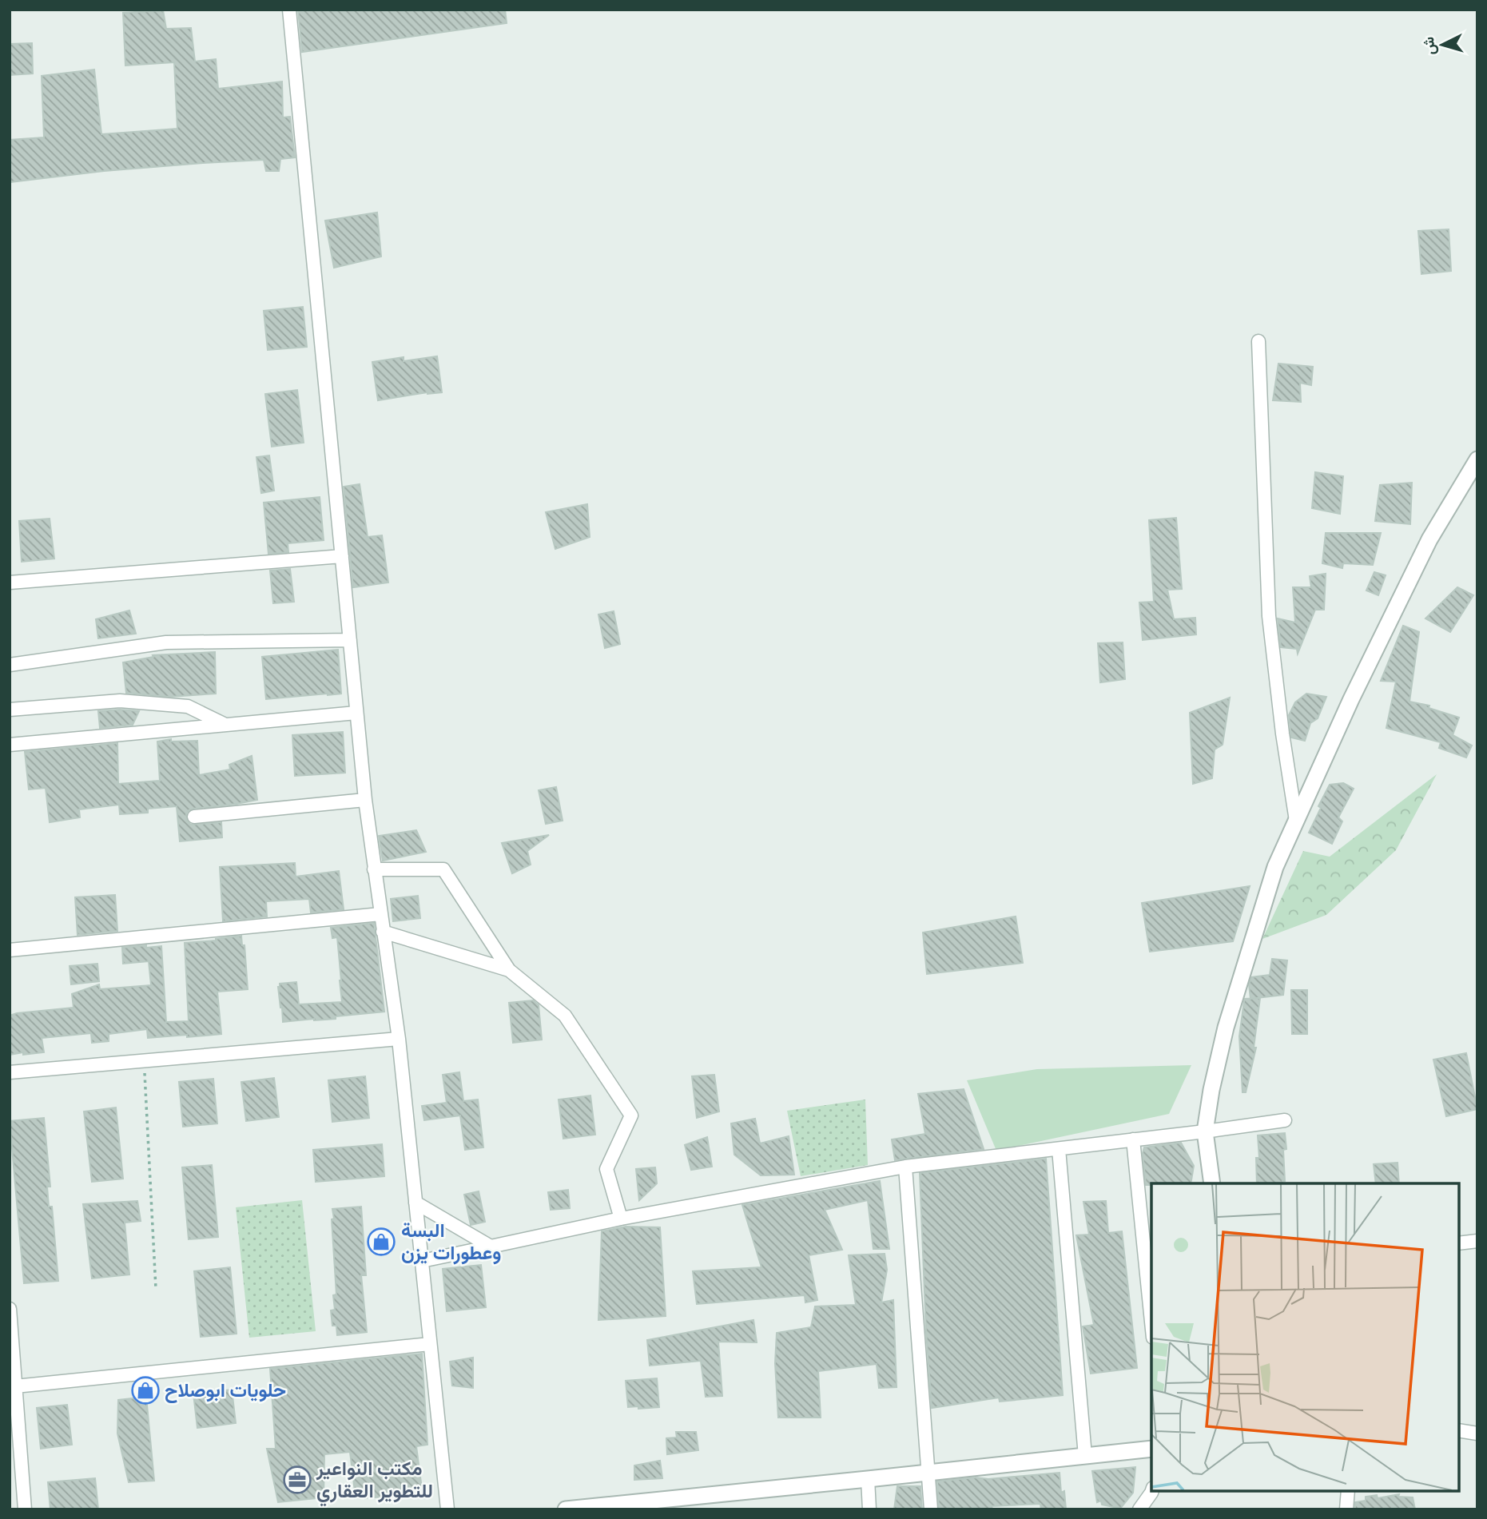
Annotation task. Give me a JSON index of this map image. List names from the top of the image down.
{
  "places": {
    "shop": ["البسة وعطورات يزن", "حلويات ابوصلاح"],
    "office": ["مكتب النواعير للتطوير العقاري"]
  },
  "north": "left"
}
